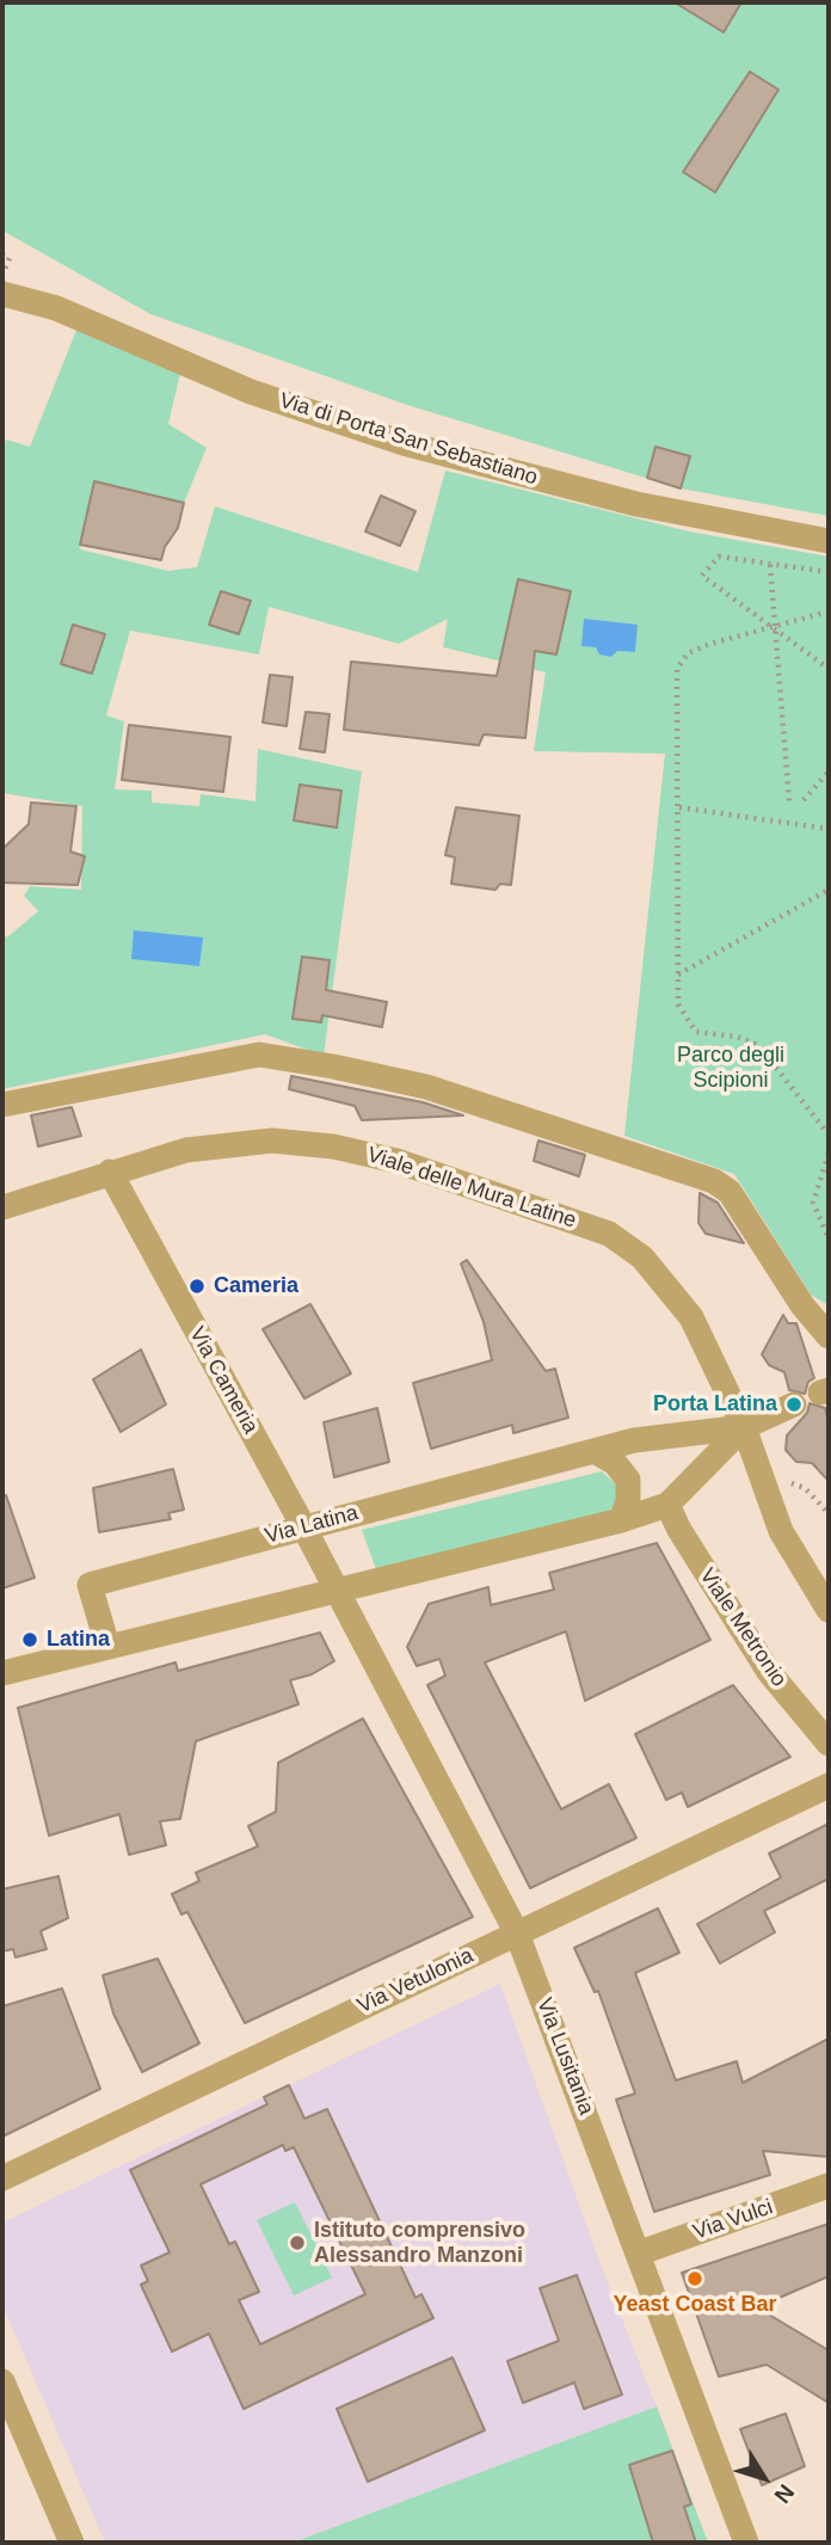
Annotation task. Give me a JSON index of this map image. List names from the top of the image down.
{
  "streets": {
    "street": [
      "Via di Porta San Sebastiano",
      "Viale delle Mura Latine",
      "Via Cameria",
      "Via Latina",
      "Viale Metronio",
      "Via Vetulonia",
      "Via Lusitania",
      "Via Vulci"
    ]
  },
  "crossings": [
    ["Viale delle Mura Latine", "Via Cameria"],
    ["Viale delle Mura Latine", "Via Latina"],
    ["Via Cameria", "Via Latina"],
    ["Via Cameria", "Via Lusitania"],
    ["Via Vetulonia", "Via Lusitania"],
    ["Via Lusitania", "Via Vulci"]
  ],
  "parks": ["Parco degli Scipioni"],
  "places": [
    "Cameria",
    "Porta Latina",
    "Latina",
    "Istituto comprensivo Alessandro Manzoni",
    "Yeast Coast Bar"
  ],
  "north": "bottom right"
}
